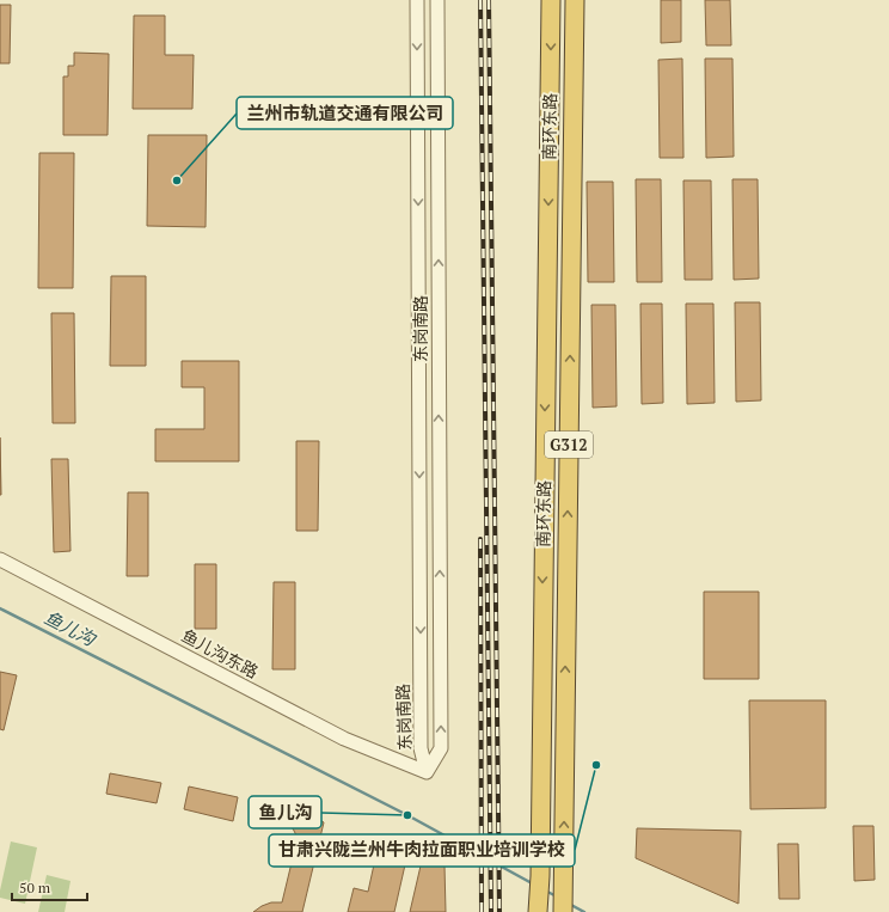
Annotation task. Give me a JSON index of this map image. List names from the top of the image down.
{
  "streets": {
    "highway": ["南环东路", "G312"],
    "street": ["东岗南路", "鱼儿沟东路"]
  },
  "crossings": [
    ["东岗南路", "鱼儿沟东路"]
  ],
  "water": ["鱼儿沟"],
  "places": ["兰州市轨道交通有限公司", "甘肃兴陇兰州牛肉拉面职业培训学校", "鱼儿沟"],
  "scale_bar": "50 m"
}
